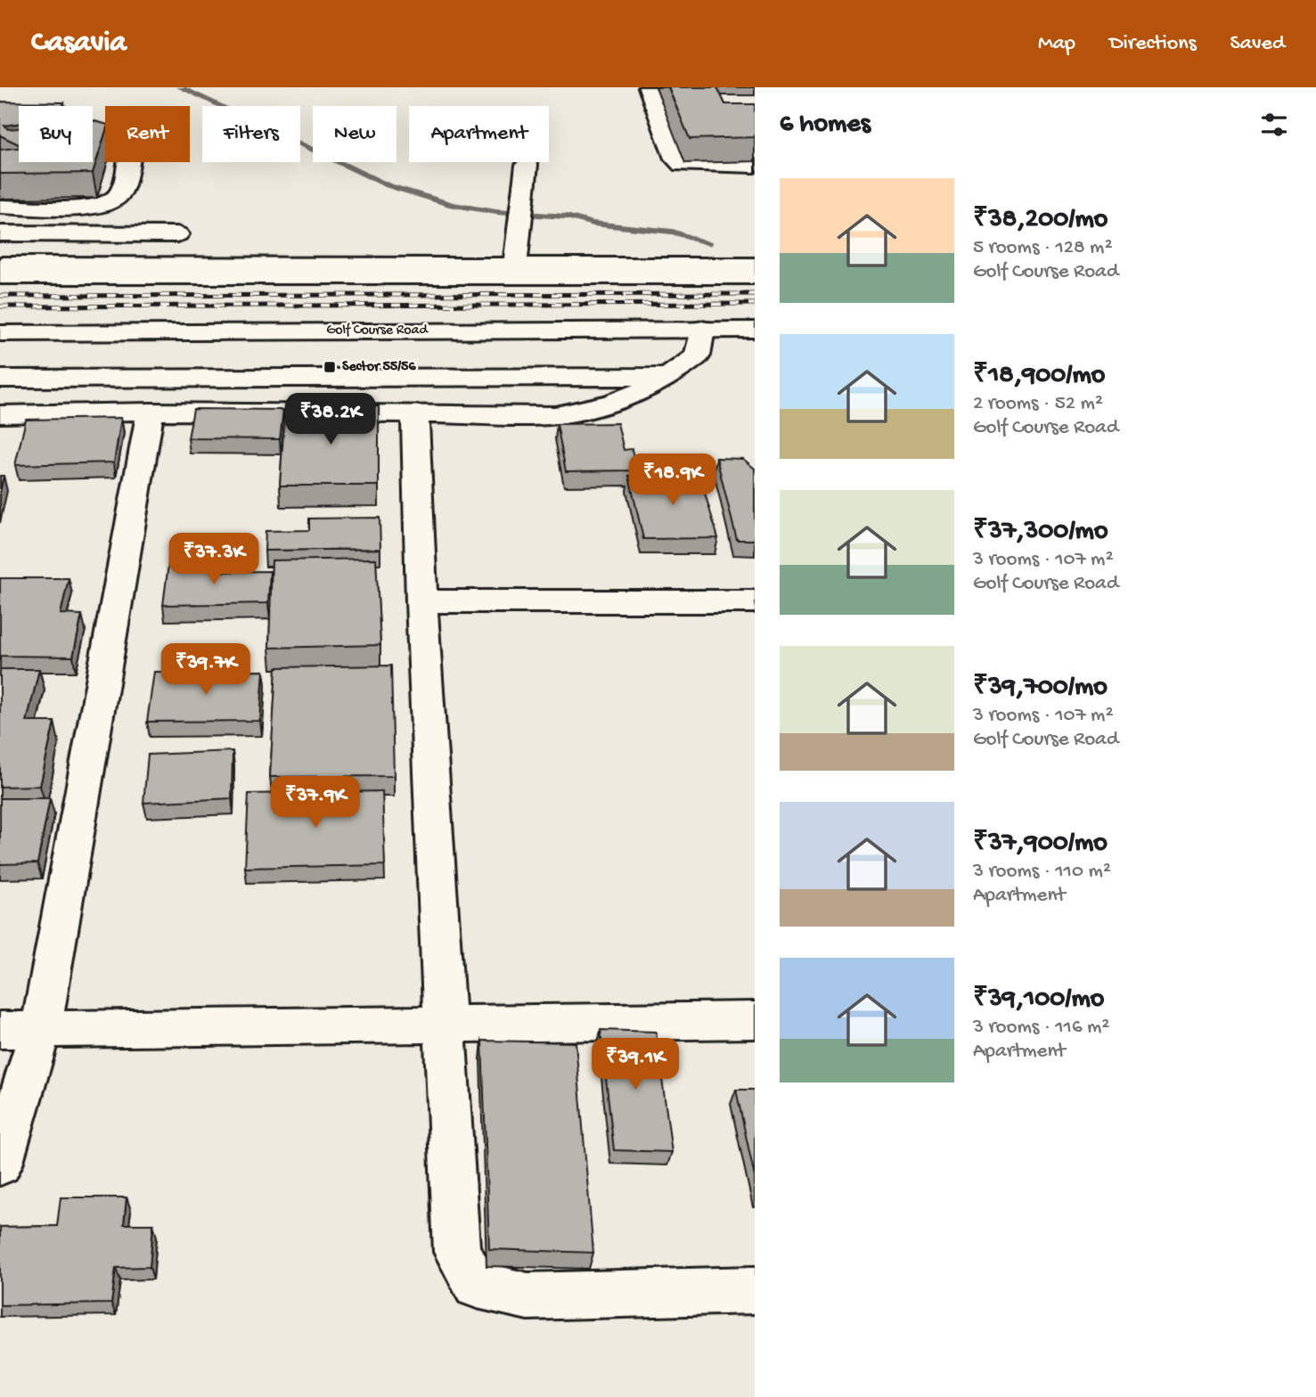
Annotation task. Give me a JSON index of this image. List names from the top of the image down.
{
  "streets": {
    "street": ["Golf Course Road"]
  },
  "places": {
    "transit": ["Sector 55/56"]
  },
  "page": {
    "header": "Casavia",
    "nav": ["Map", "Directions", "Saved"],
    "heading": "6 homes",
    "chip": [
      "Buy",
      "Rent",
      "Filters",
      "New",
      "Apartment"
    ],
    "list": [
      {
        "name": "₹38,200/mo",
        "note": "5 rooms · 128 m² · Golf Course Road"
      },
      {
        "name": "₹18,900/mo",
        "note": "2 rooms · 52 m² · Golf Course Road"
      },
      {
        "name": "₹37,300/mo",
        "note": "3 rooms · 107 m² · Golf Course Road"
      },
      {
        "name": "₹39,700/mo",
        "note": "3 rooms · 107 m² · Golf Course Road"
      },
      {
        "name": "₹37,900/mo",
        "note": "3 rooms · 110 m² · Apartment"
      },
      {
        "name": "₹39,100/mo",
        "note": "3 rooms · 116 m² · Apartment"
      }
    ],
    "price": [
      "₹38.2K",
      "₹18.9K",
      "₹37.3K",
      "₹39.7K",
      "₹37.9K",
      "₹39.1K"
    ]
  }
}
